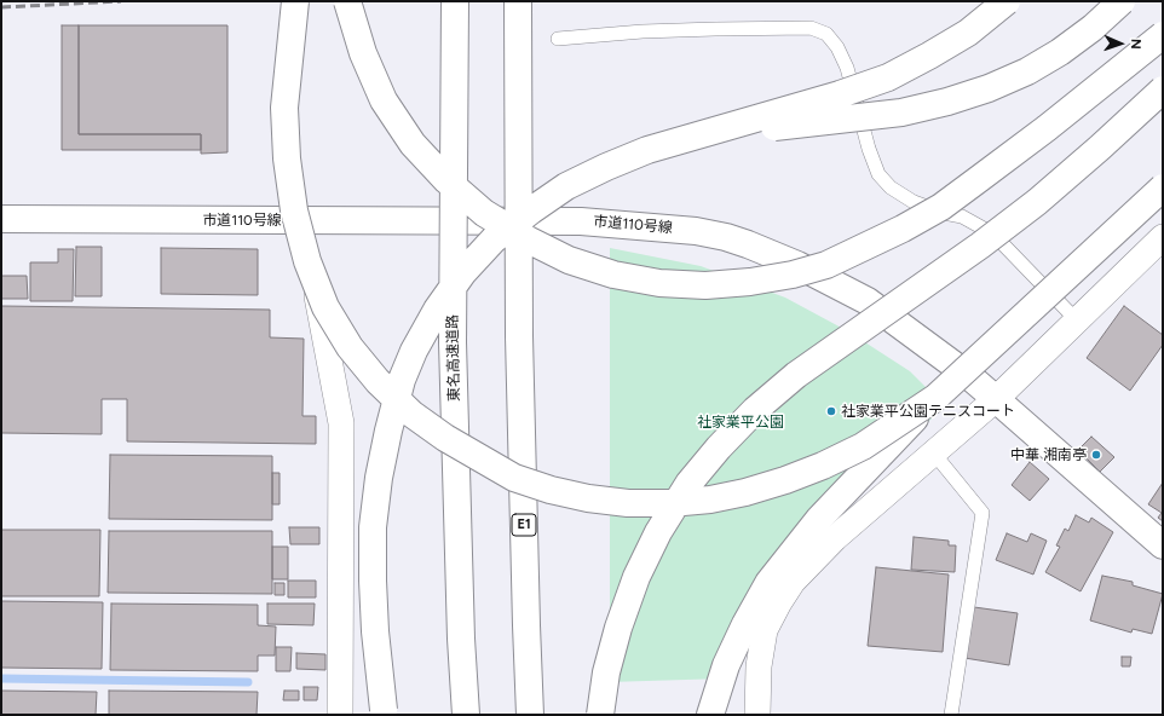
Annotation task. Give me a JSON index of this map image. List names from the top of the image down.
{
  "streets": {
    "main road": ["市道110号線", "東名高速道路", "E1"]
  },
  "parks": ["社家業平公園"],
  "places": ["社家業平公園テニスコート", "中華 湘南亭"],
  "north": "right"
}
